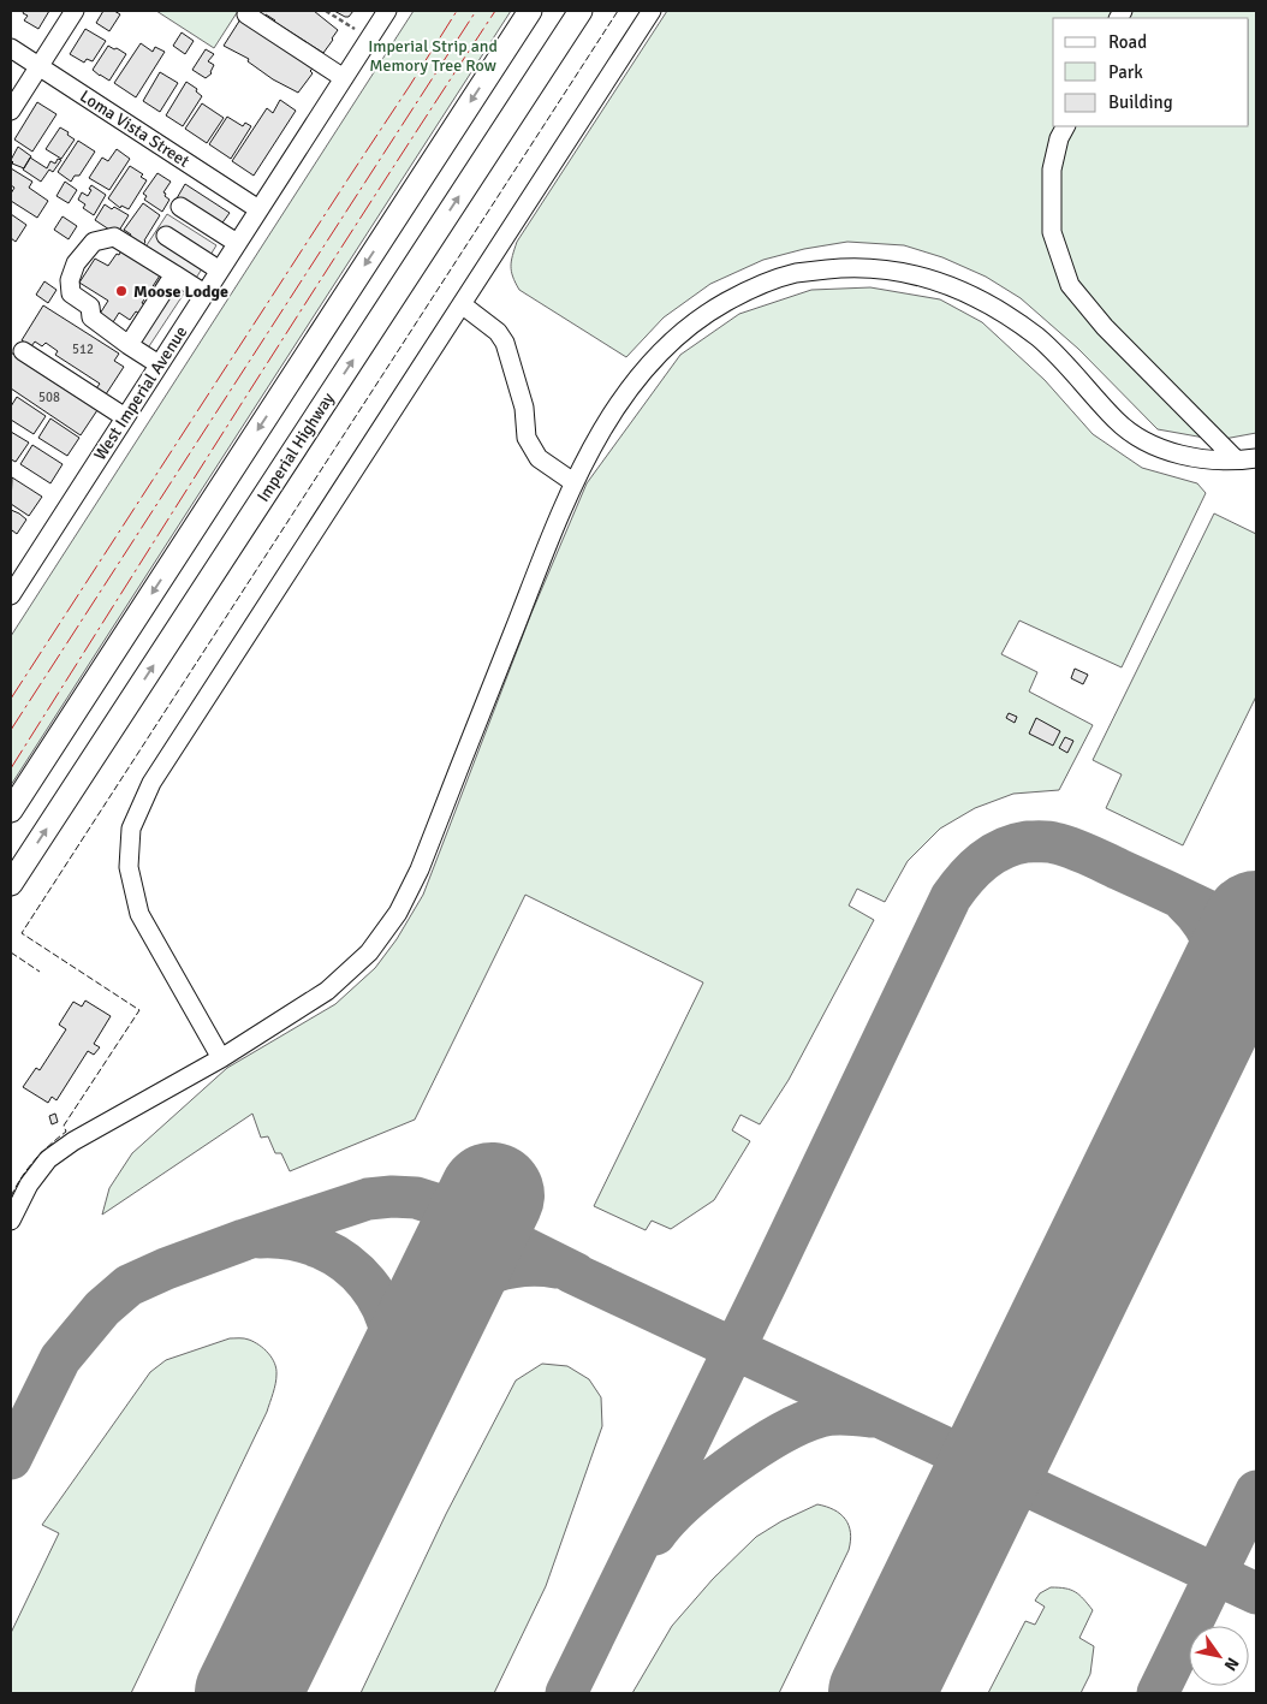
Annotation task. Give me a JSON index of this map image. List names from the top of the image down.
{
  "streets": {
    "main road": ["Imperial Highway"],
    "street": ["Loma Vista Street", "West Imperial Avenue"]
  },
  "crossings": [
    ["Loma Vista Street", "West Imperial Avenue"]
  ],
  "parks": ["Imperial Strip and Memory Tree Row"],
  "places": ["Moose Lodge"],
  "house_numbers": ["512", "508"],
  "legend": ["Road", "Park", "Building"],
  "north": "bottom right"
}
